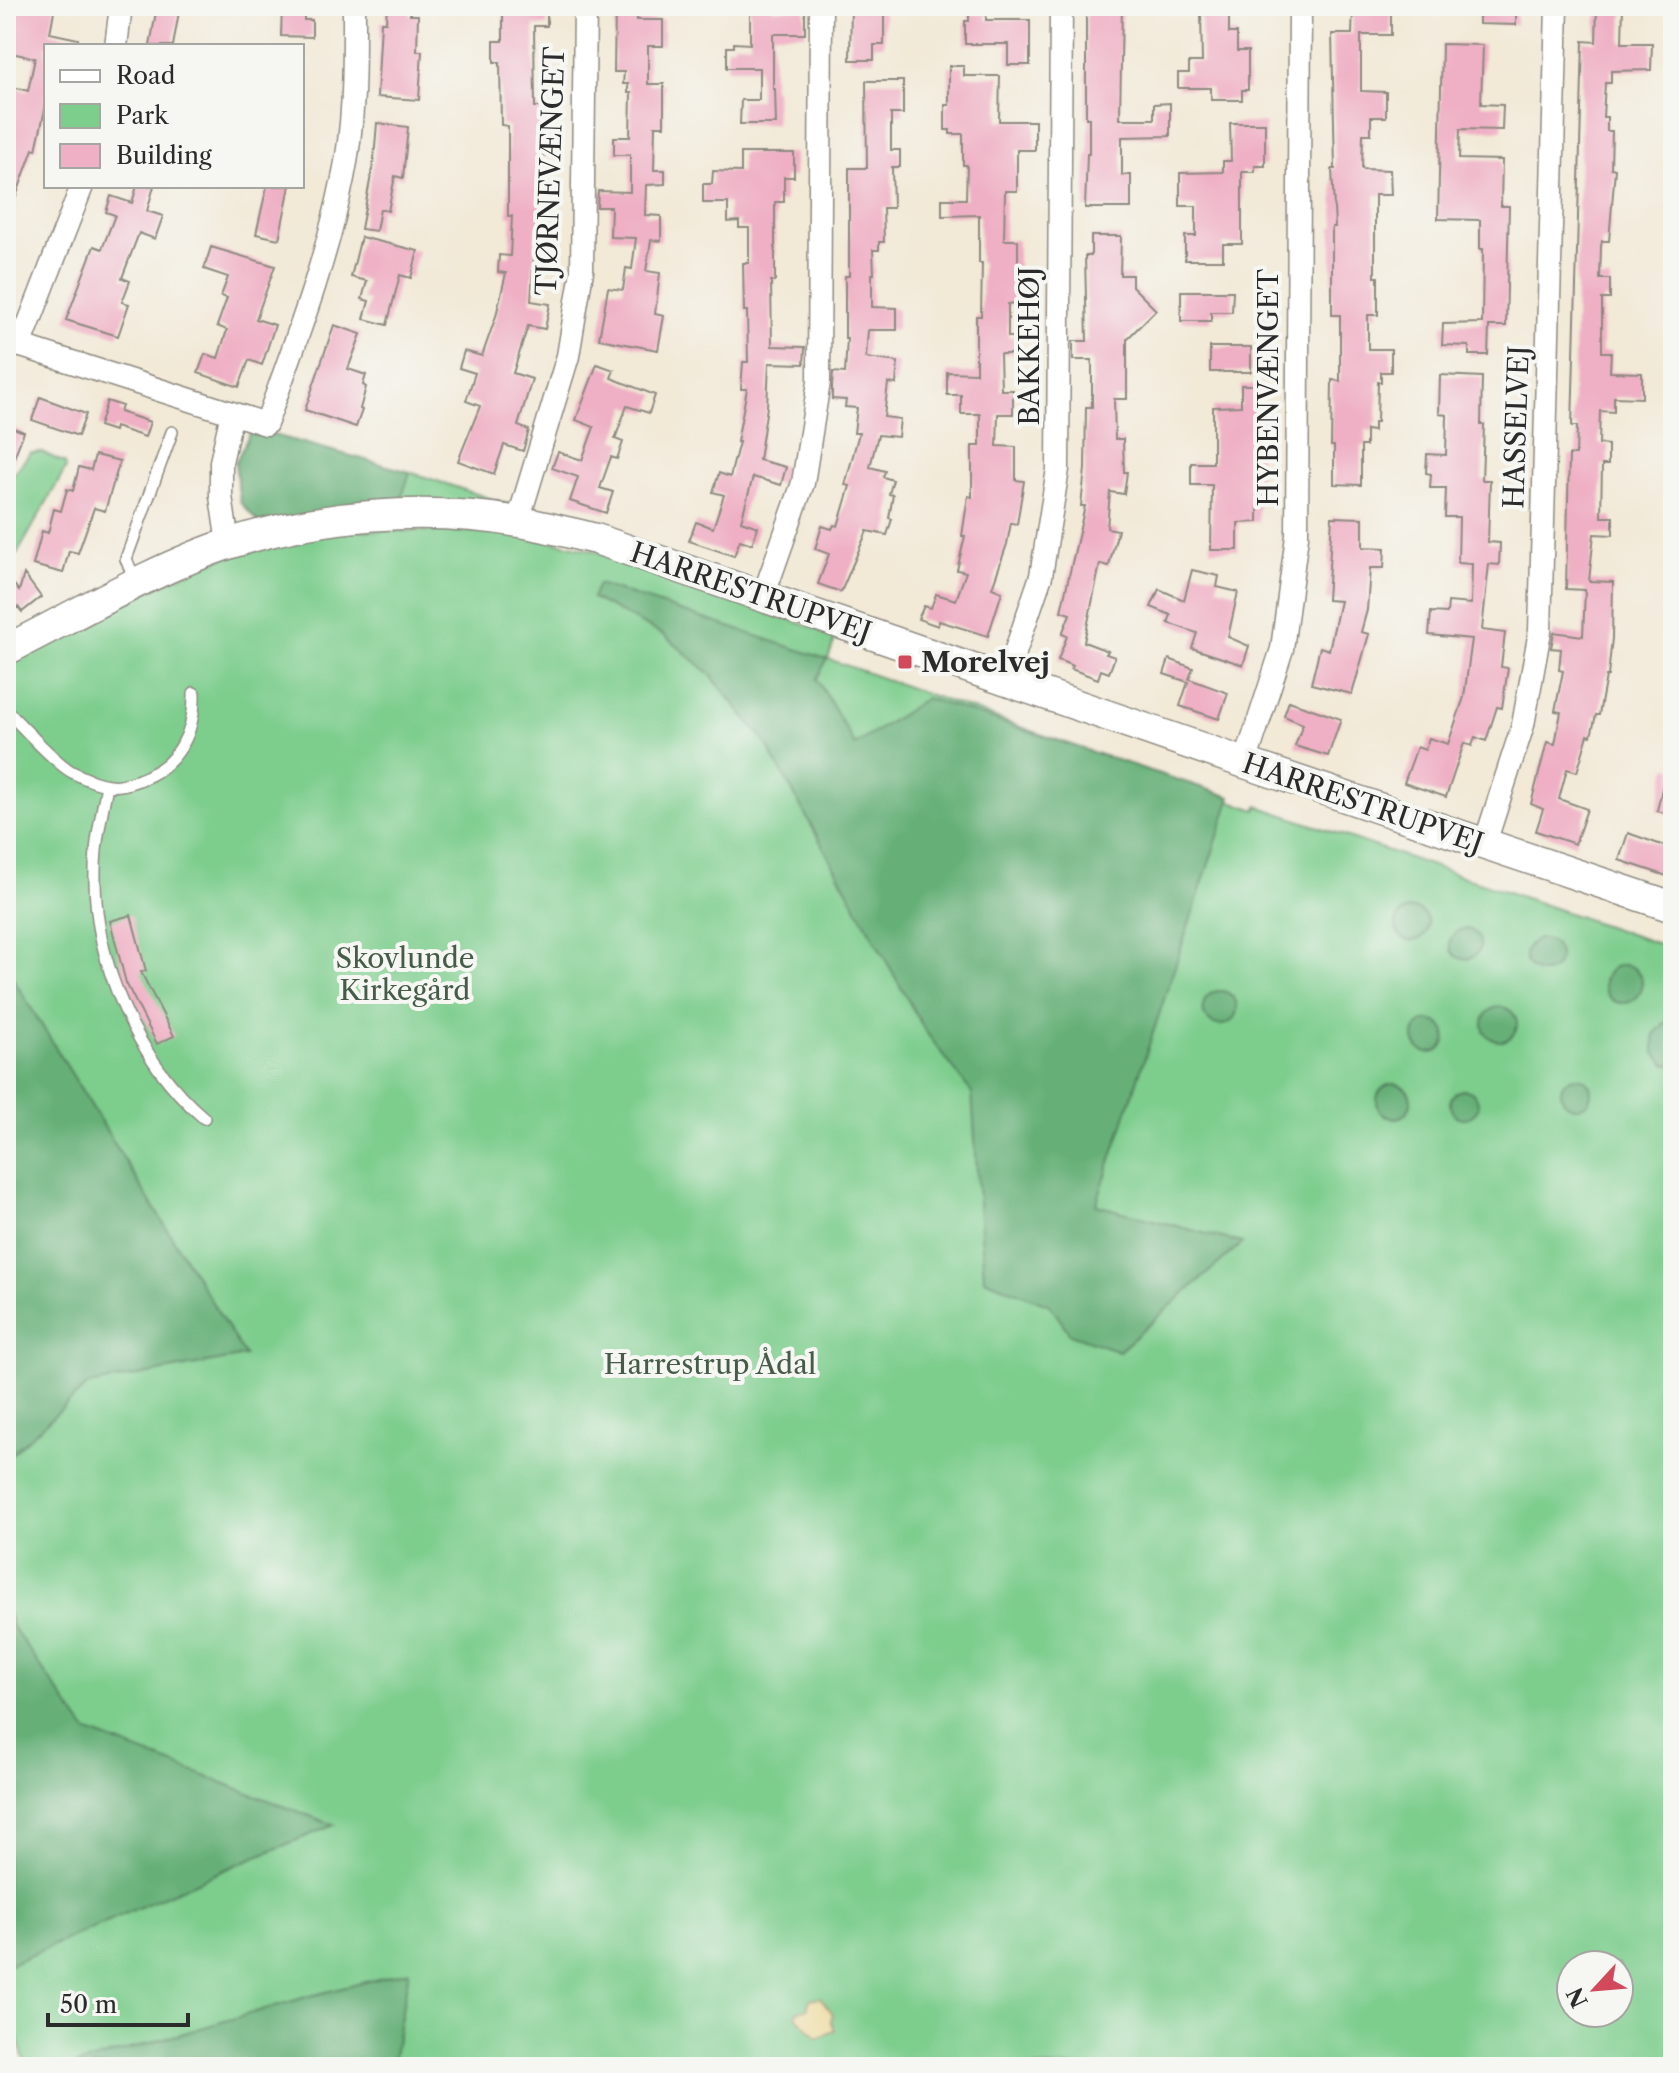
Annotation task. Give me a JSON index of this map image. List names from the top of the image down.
{
  "streets": {
    "street": [
      "TJØRNEVÆNGET",
      "BAKKEHØJ",
      "HYBENVÆNGET",
      "HASSELVEJ",
      "HARRESTRUPVEJ"
    ]
  },
  "crossings": [
    ["TJØRNEVÆNGET", "HARRESTRUPVEJ"],
    ["BAKKEHØJ", "HARRESTRUPVEJ"],
    ["HYBENVÆNGET", "HARRESTRUPVEJ"],
    ["HASSELVEJ", "HARRESTRUPVEJ"]
  ],
  "parks": ["Skovlunde Kirkegård", "Harrestrup Ådal"],
  "places": {
    "transit": ["Morelvej"]
  },
  "legend": ["Road", "Park", "Building"],
  "scale_bar": "50 m",
  "north": "bottom left"
}
